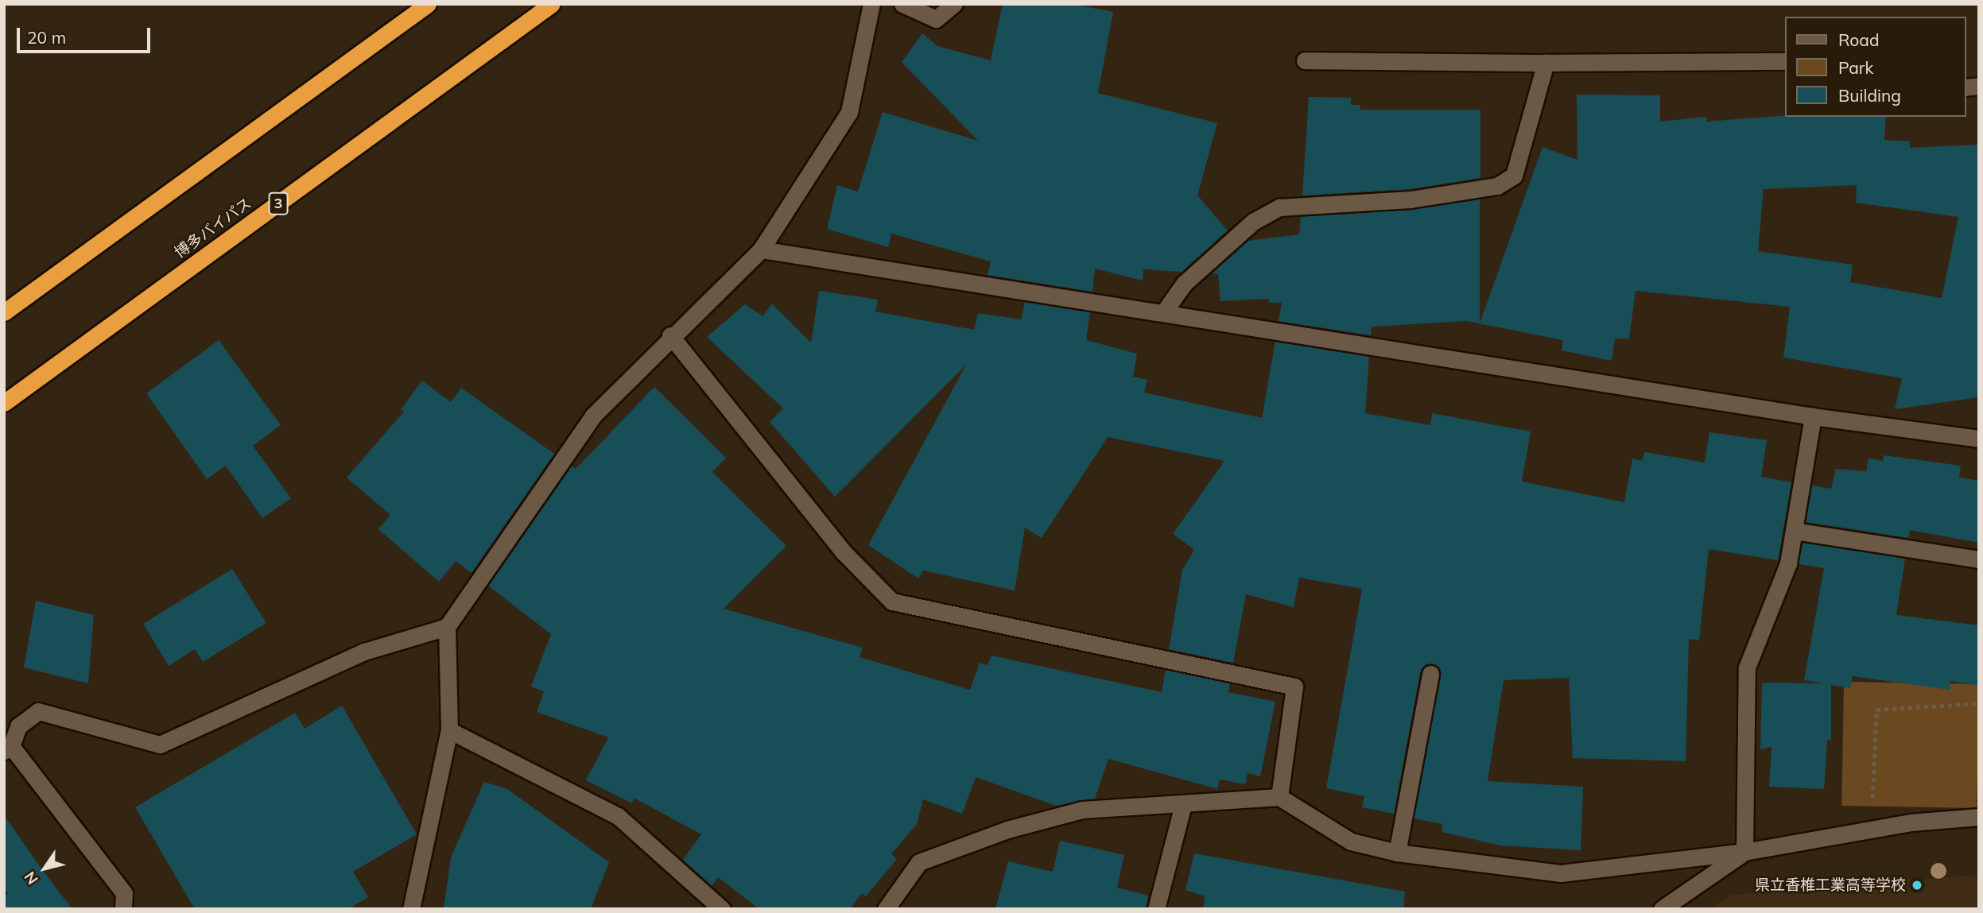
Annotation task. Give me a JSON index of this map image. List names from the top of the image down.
{
  "streets": {
    "highway": ["3", "博多バイパス"]
  },
  "places": ["県立香椎工業高等学校"],
  "legend": ["Road", "Park", "Building"],
  "scale_bar": "20 m",
  "north": "bottom left"
}
